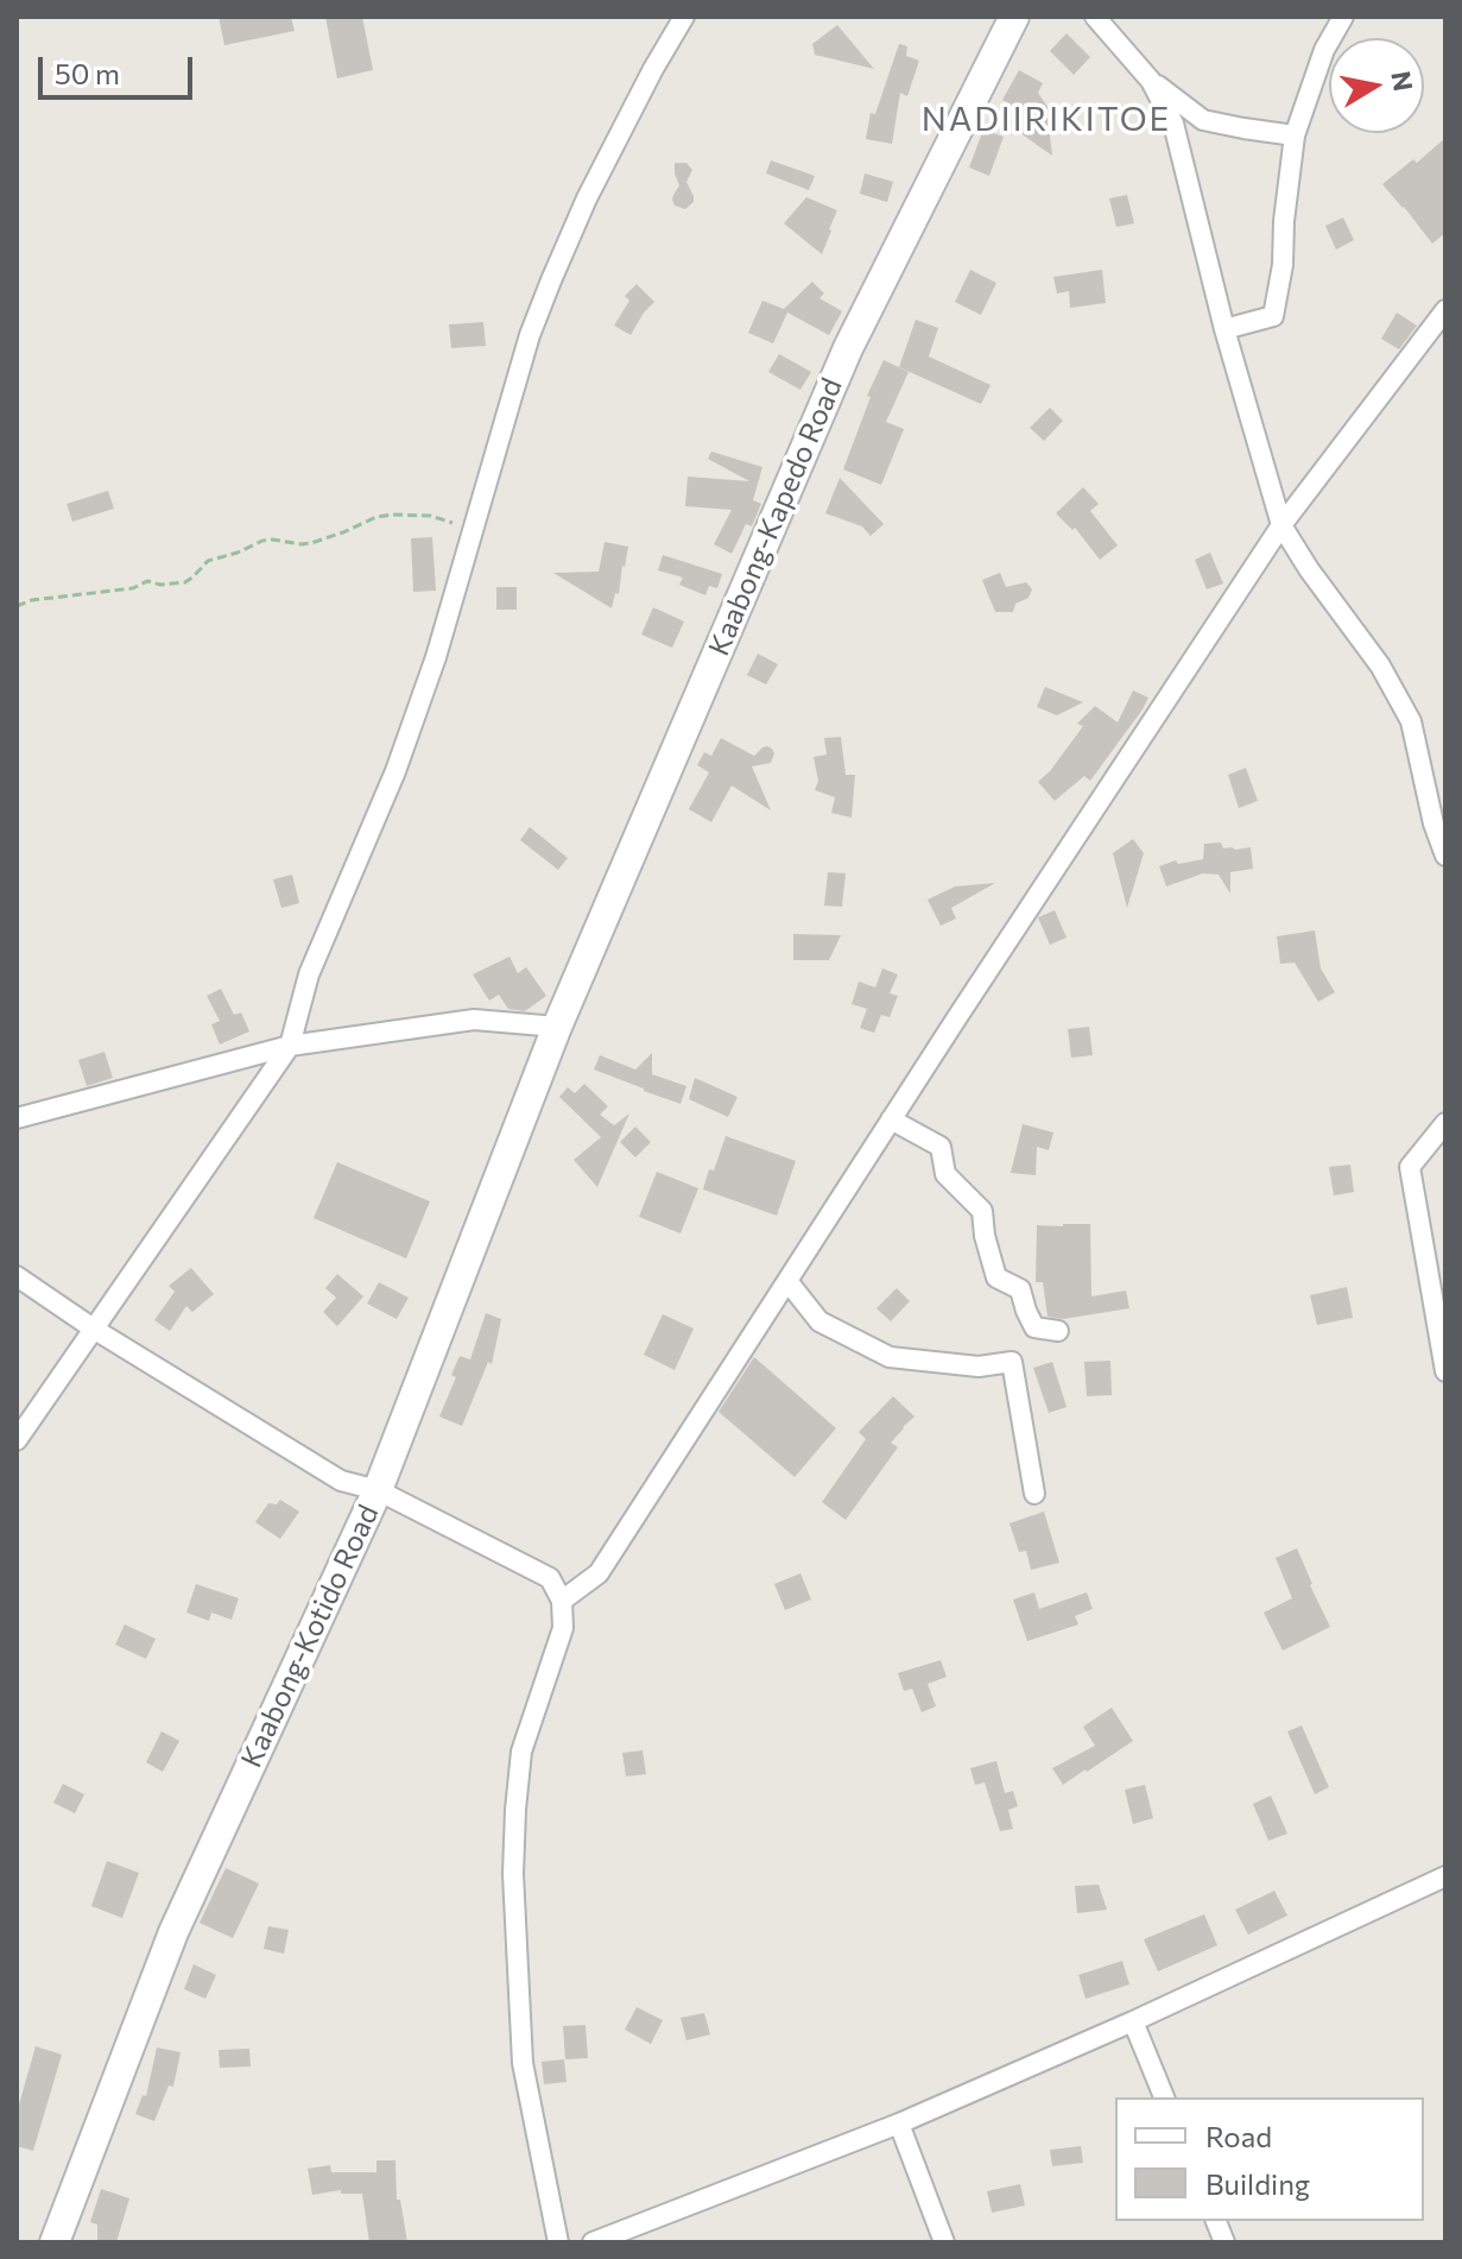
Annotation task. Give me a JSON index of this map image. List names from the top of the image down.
{
  "streets": {
    "main road": ["Kaabong-Kapedo Road", "Kaabong-Kotido Road"]
  },
  "crossings": [
    ["Kaabong-Kapedo Road", "Kaabong-Kotido Road"]
  ],
  "districts": ["NADIIRIKITOE"],
  "legend": ["Road", "Building"],
  "scale_bar": "50 m",
  "north": "right"
}
